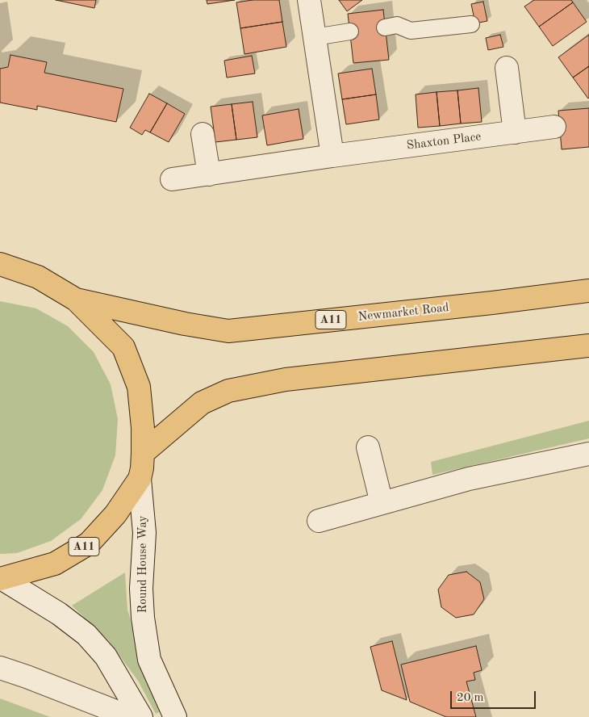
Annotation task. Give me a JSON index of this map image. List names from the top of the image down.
{
  "streets": {
    "highway": ["Newmarket Road", "A11"],
    "street": ["Shaxton Place", "Round House Way"]
  },
  "crossings": [
    ["Newmarket Road", "Round House Way"]
  ],
  "scale_bar": "20 m"
}
